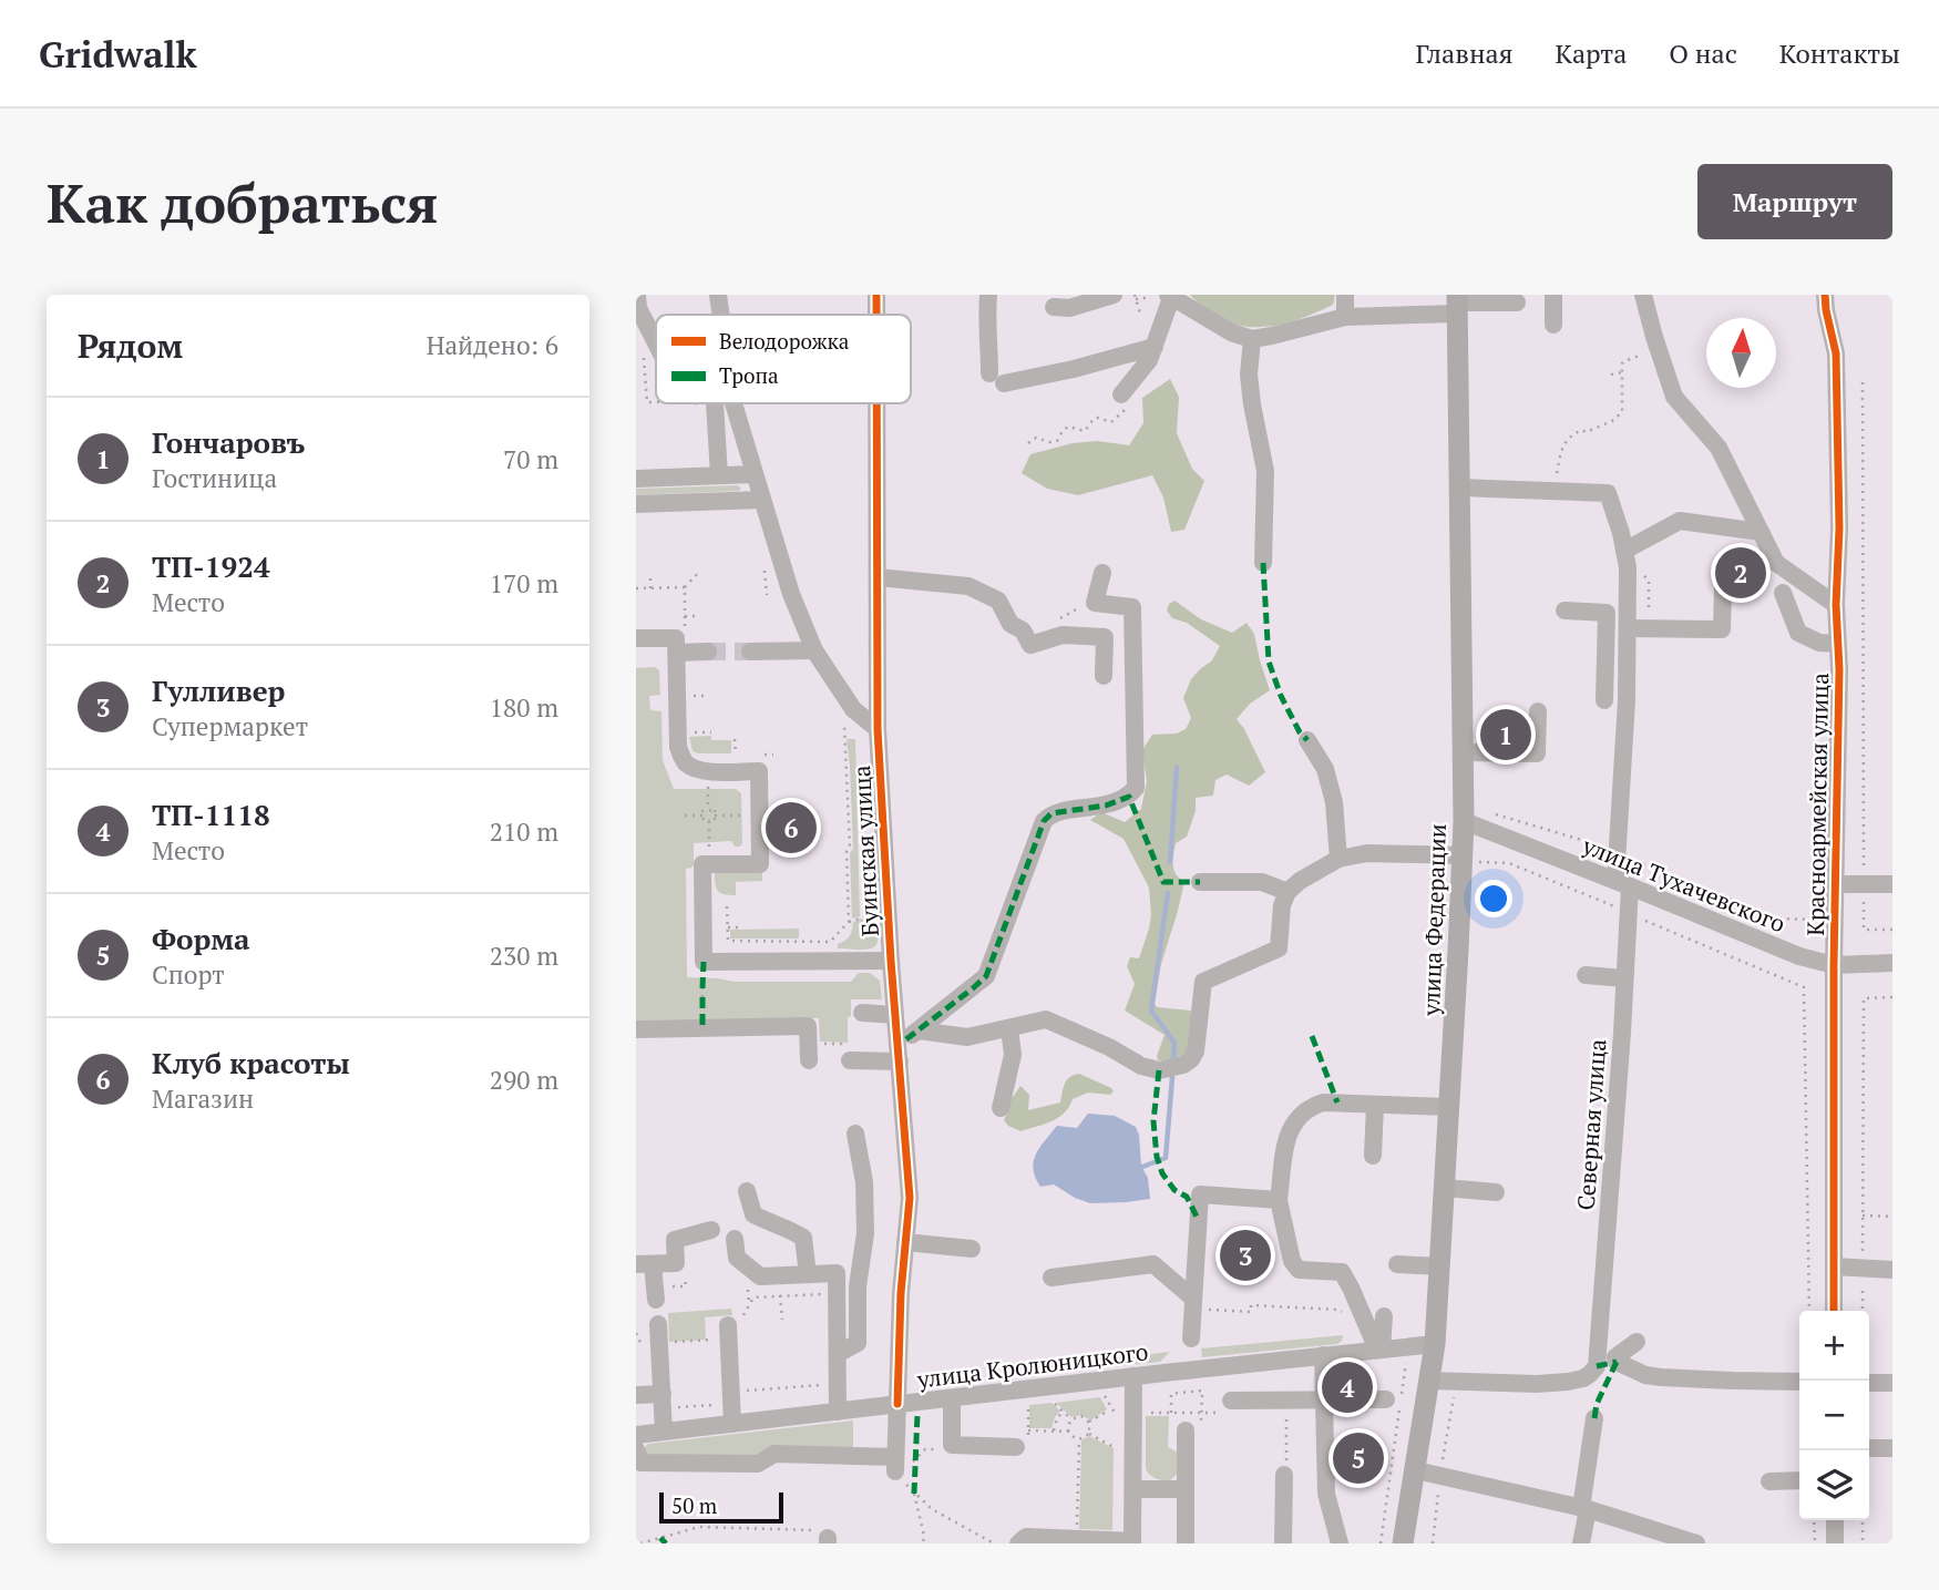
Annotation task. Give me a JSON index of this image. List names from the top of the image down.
{
  "streets": {
    "main road": ["улица Федерации"],
    "street": [
      "Красноармейская улица",
      "Буинская улица",
      "улица Тухачевского",
      "Северная улица",
      "улица Кролюницкого"
    ]
  },
  "crossings": [
    ["Красноармейская улица", "улица Тухачевского"],
    ["Буинская улица", "улица Кролюницкого"],
    ["улица Тухачевского", "улица Федерации"],
    ["улица Тухачевского", "Северная улица"],
    ["улица Федерации", "улица Кролюницкого"]
  ],
  "legend": ["Велодорожка", "Тропа"],
  "scale_bar": "50 m",
  "north": "top",
  "page": {
    "header": "Gridwalk",
    "nav": [
      "Главная",
      "Карта",
      "О нас",
      "Контакты"
    ],
    "buttons": "Маршрут",
    "title": "Как добраться",
    "heading": ["Рядом", "Найдено: 6"],
    "list": [
      {
        "mark": "1",
        "name": "Гончаровъ",
        "note": "Гостиница",
        "value": "70 m"
      },
      {
        "mark": "2",
        "name": "ТП-1924",
        "note": "Место",
        "value": "170 m"
      },
      {
        "mark": "3",
        "name": "Гулливер",
        "note": "Супермаркет",
        "value": "180 m"
      },
      {
        "mark": "4",
        "name": "ТП-1118",
        "note": "Место",
        "value": "210 m"
      },
      {
        "mark": "5",
        "name": "Форма",
        "note": "Спорт",
        "value": "230 m"
      },
      {
        "mark": "6",
        "name": "Клуб красоты",
        "note": "Магазин",
        "value": "290 m"
      }
    ],
    "pins": [
      "2",
      "1",
      "6",
      "3",
      "4",
      "5"
    ],
    "map_buttons": ["+", "−"],
    "scale": "50 m"
  }
}
